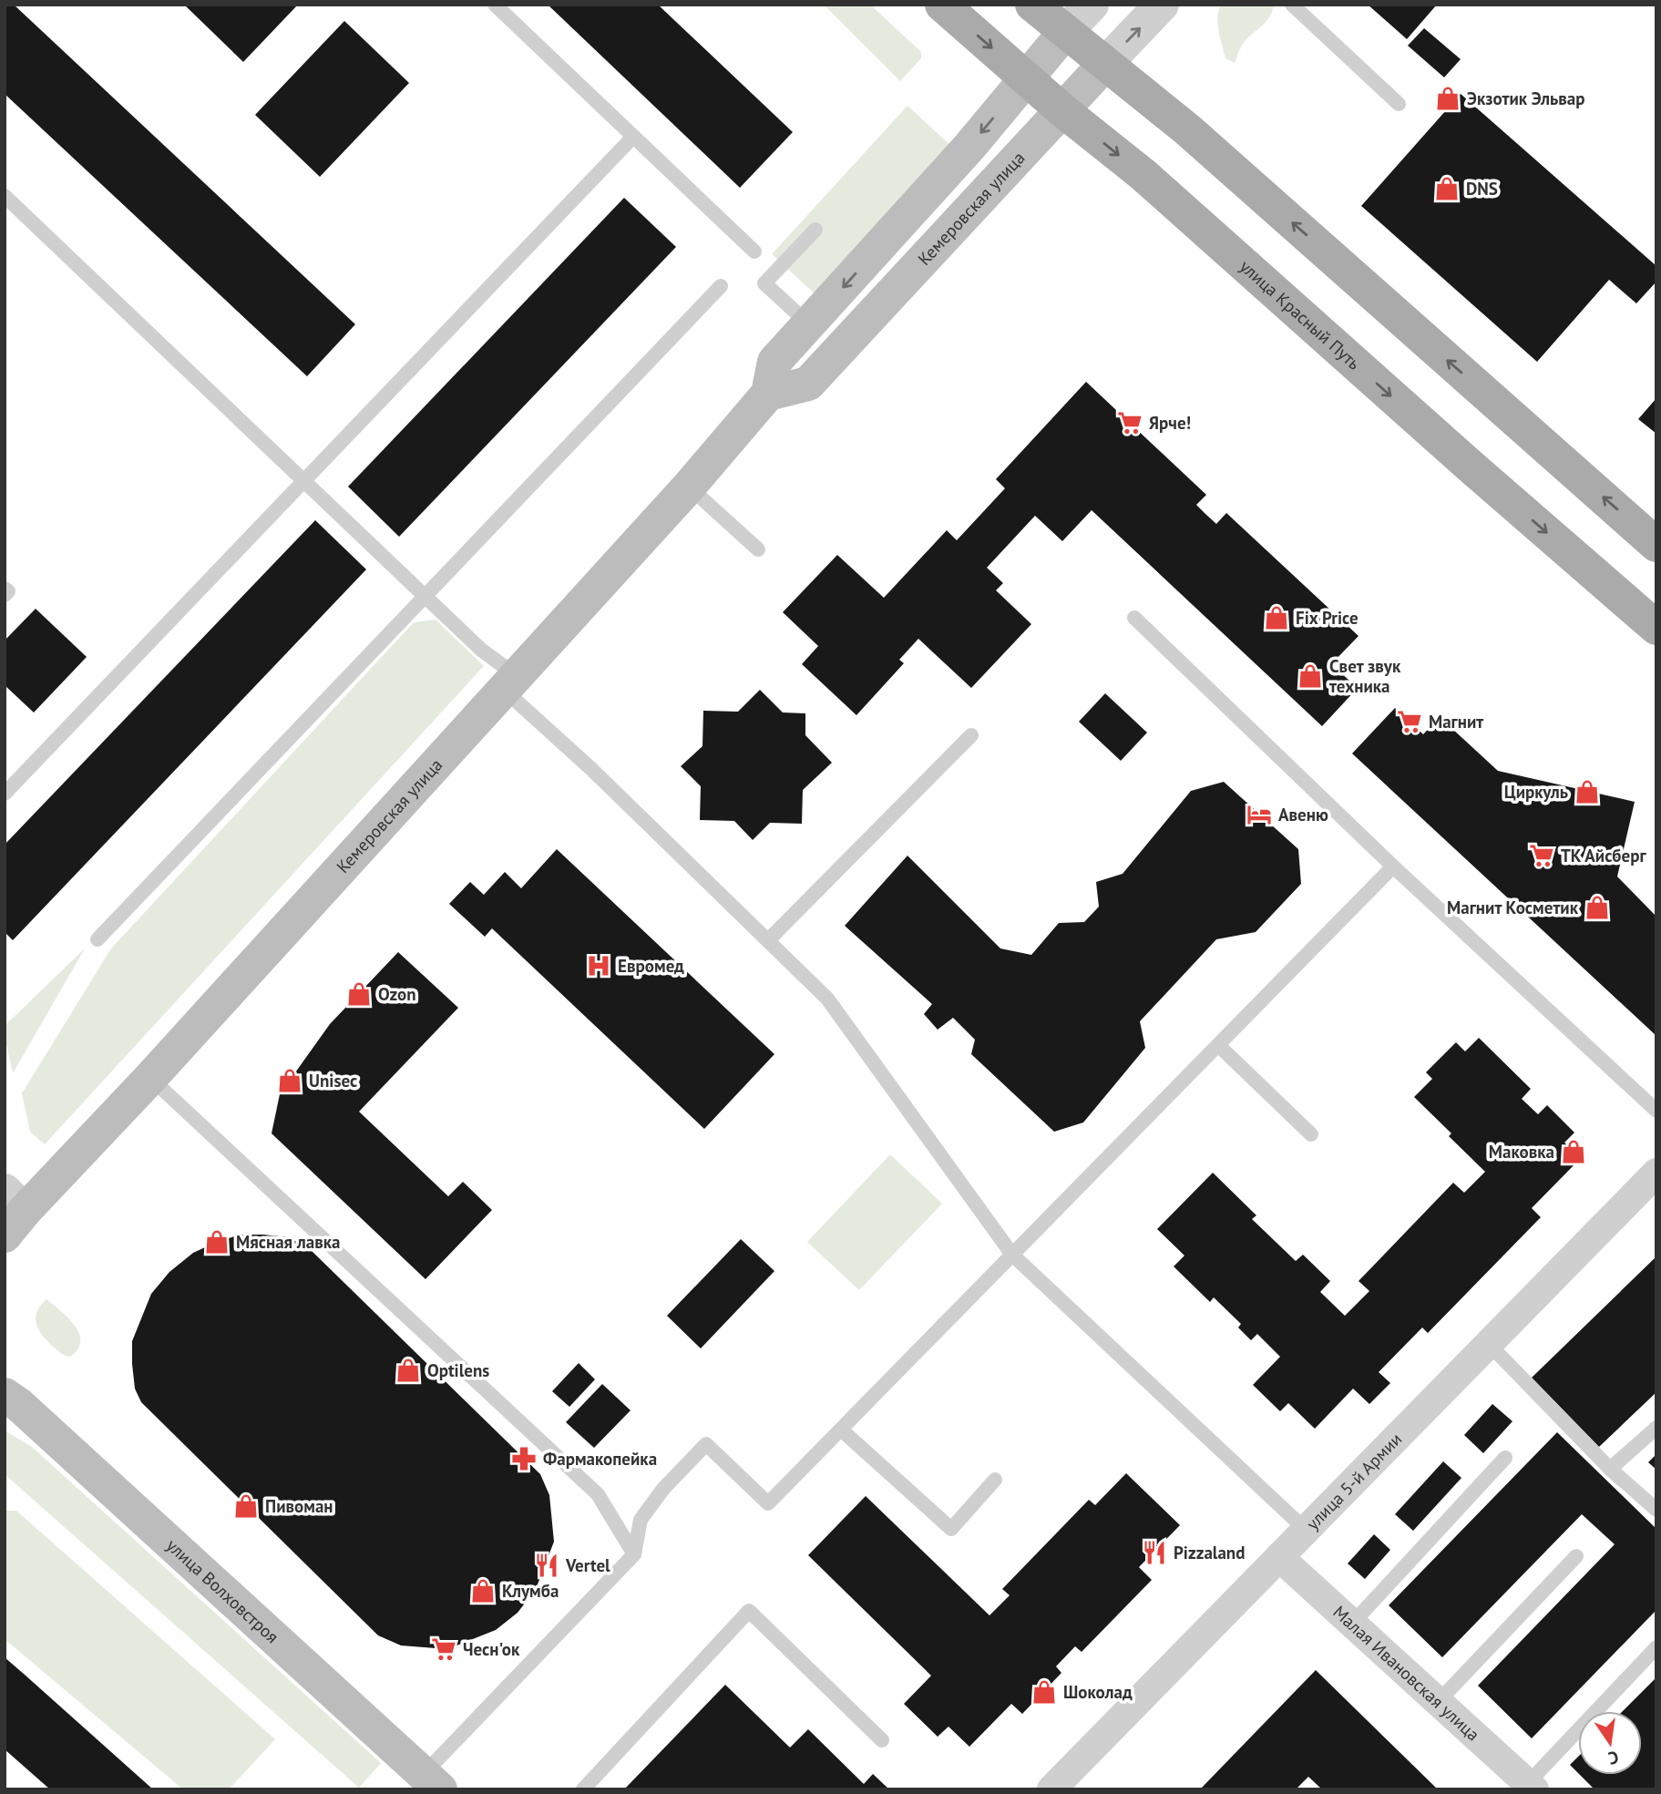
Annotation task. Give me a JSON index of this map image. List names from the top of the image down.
{
  "streets": {
    "main road": ["Кемеровская улица", "улица Красный Путь", "улица Волховстроя"],
    "street": ["улица 5-й Армии", "Малая Ивановская улица"]
  },
  "crossings": [
    ["Кемеровская улица", "улица Красный Путь"],
    ["улица 5-й Армии", "Малая Ивановская улица"]
  ],
  "places": {
    "shop": [
      "Экзотик Эльвар",
      "DNS",
      "Fix Price",
      "Свет звук техника",
      "Циркуль",
      "Магнит Косметик",
      "Ozon",
      "Unisec",
      "Маковка",
      "Мясная лавка",
      "Optilens",
      "Пивоман",
      "Клумба",
      "Шоколад"
    ],
    "supermarket": [
      "Ярче!",
      "Магнит",
      "ТК Айсберг",
      "Чесн'ок"
    ],
    "hotel": ["Авеню"],
    "hospital": ["Евромед"],
    "pharmacy": ["Фармакопейка"],
    "restaurant": ["Pizzaland", "Vertel"]
  },
  "north": "bottom"
}
